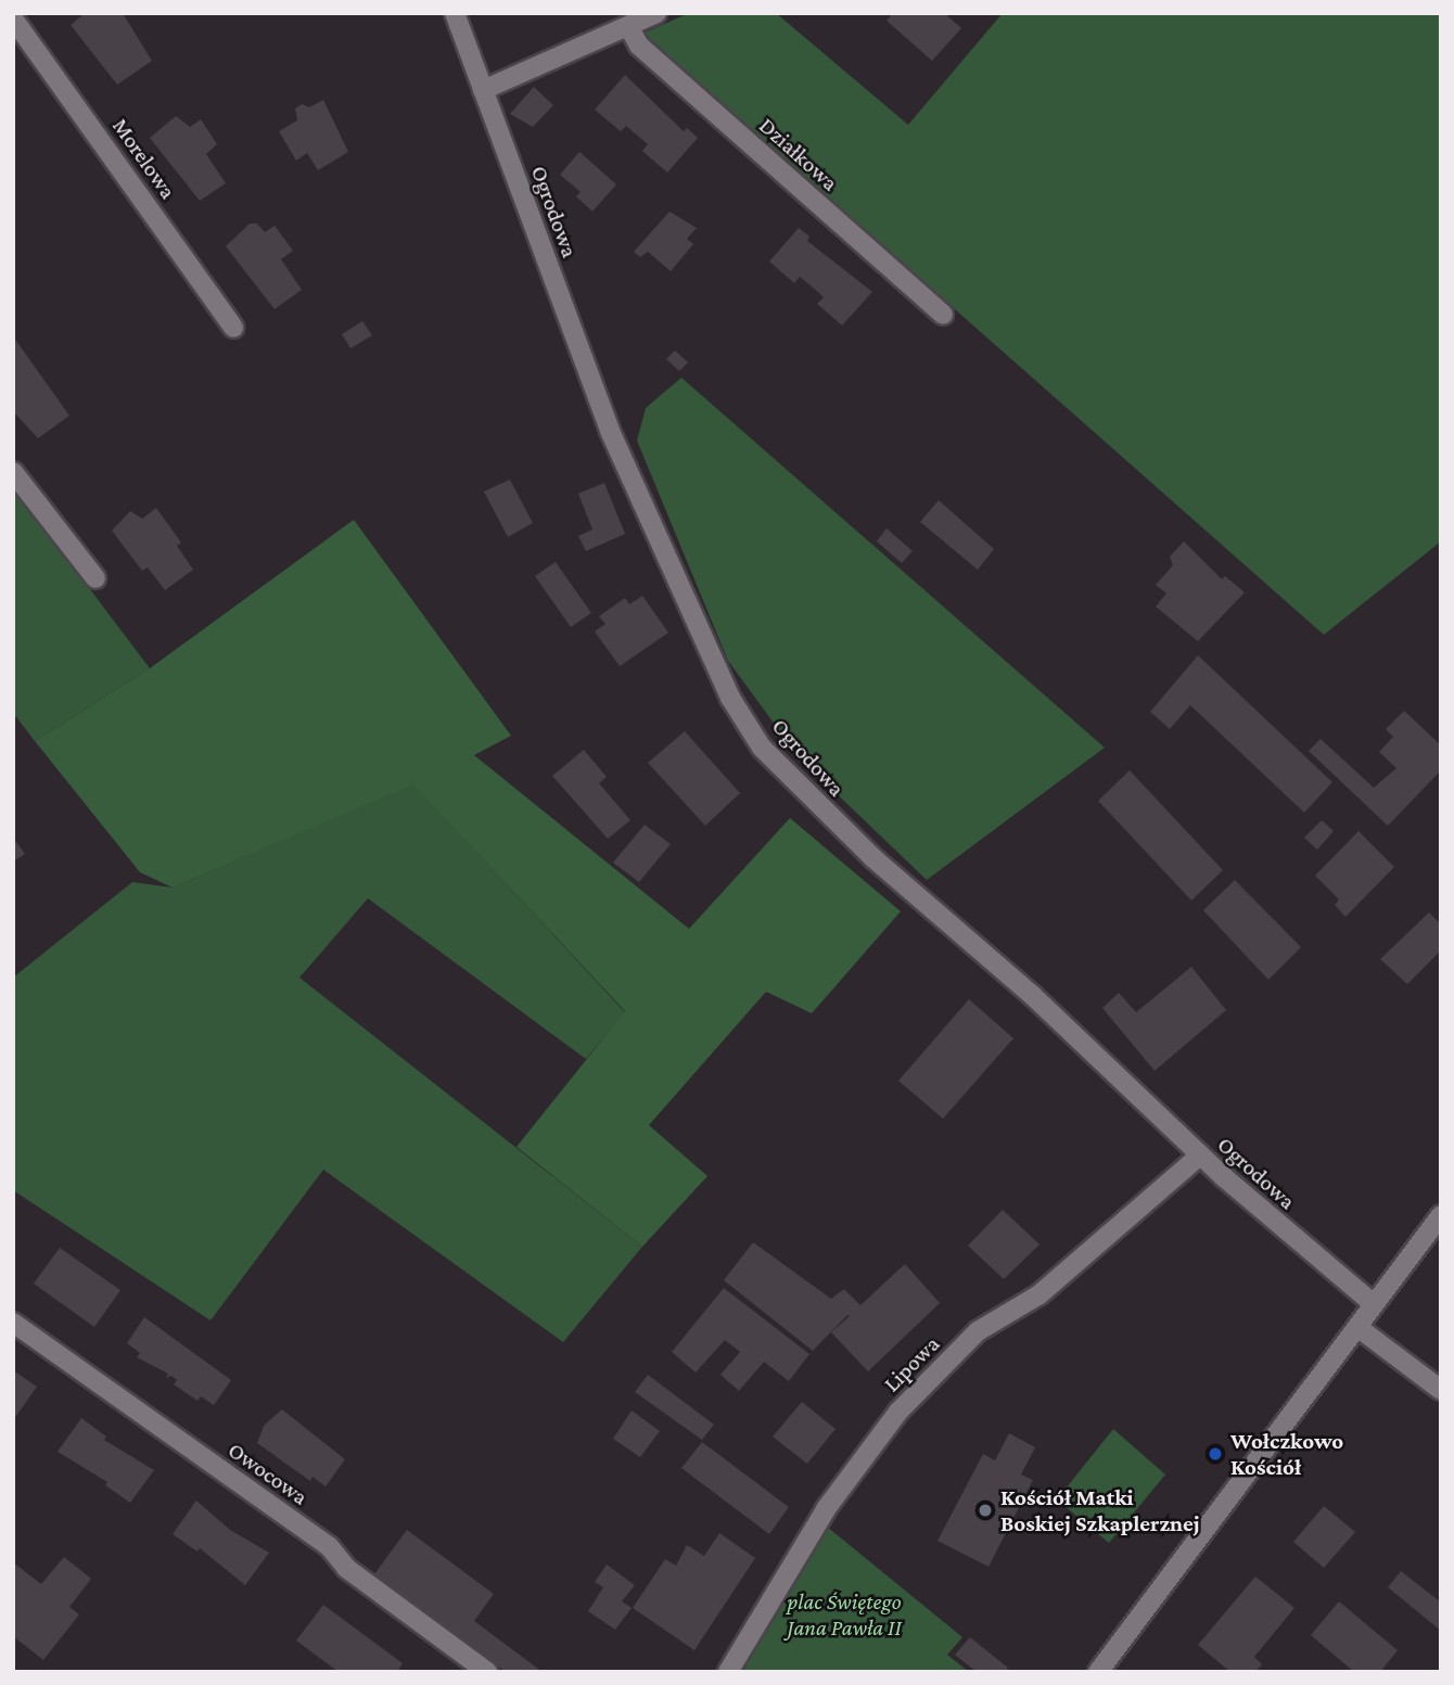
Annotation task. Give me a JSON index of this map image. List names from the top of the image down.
{
  "streets": {
    "street": [
      "Działkowa",
      "Morelowa",
      "Ogrodowa",
      "Lipowa",
      "Owocowa"
    ]
  },
  "crossings": [
    ["Ogrodowa", "Lipowa"]
  ],
  "parks": ["plac Świętego Jana Pawła II"],
  "places": ["Wołczkowo Kościół", "Kościół Matki Boskiej Szkaplerznej"]
}
